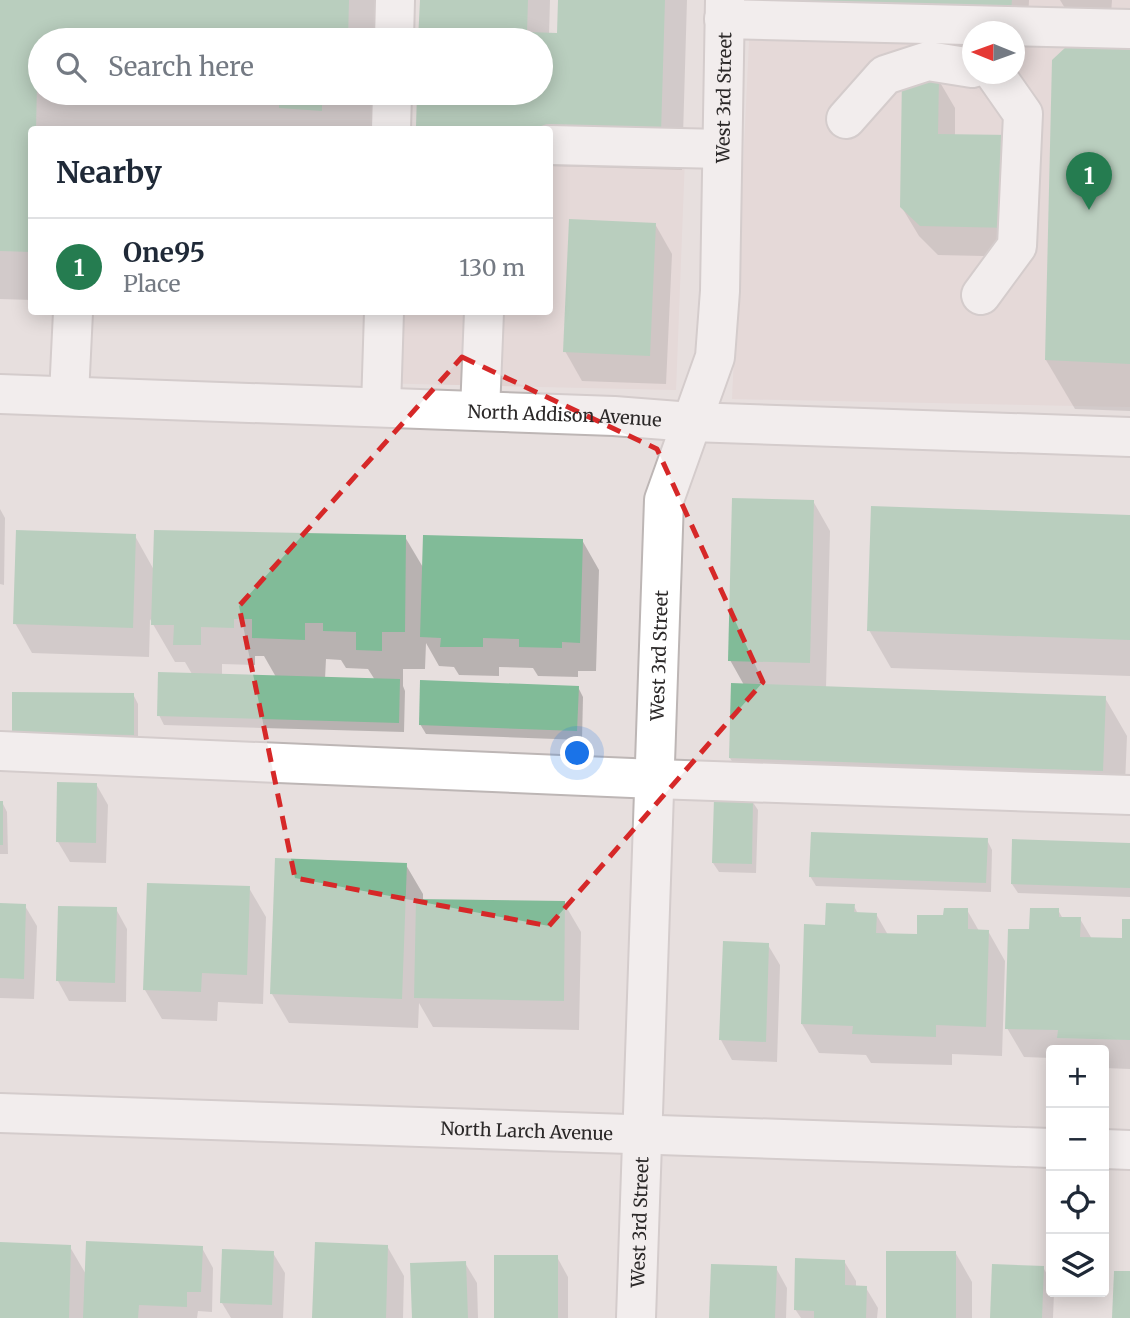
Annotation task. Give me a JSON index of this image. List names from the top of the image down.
{
  "streets": {
    "street": ["West 3rd Street", "North Addison Avenue", "North Larch Avenue"]
  },
  "crossings": [
    ["West 3rd Street", "North Addison Avenue"],
    ["West 3rd Street", "North Larch Avenue"]
  ],
  "north": "left",
  "page": {
    "search": "Search here",
    "heading": "Nearby",
    "pins": "1",
    "list": [
      {
        "mark": "1",
        "name": "One95",
        "note": "Place",
        "value": "130 m"
      }
    ],
    "map_buttons": ["+", "−"]
  }
}
